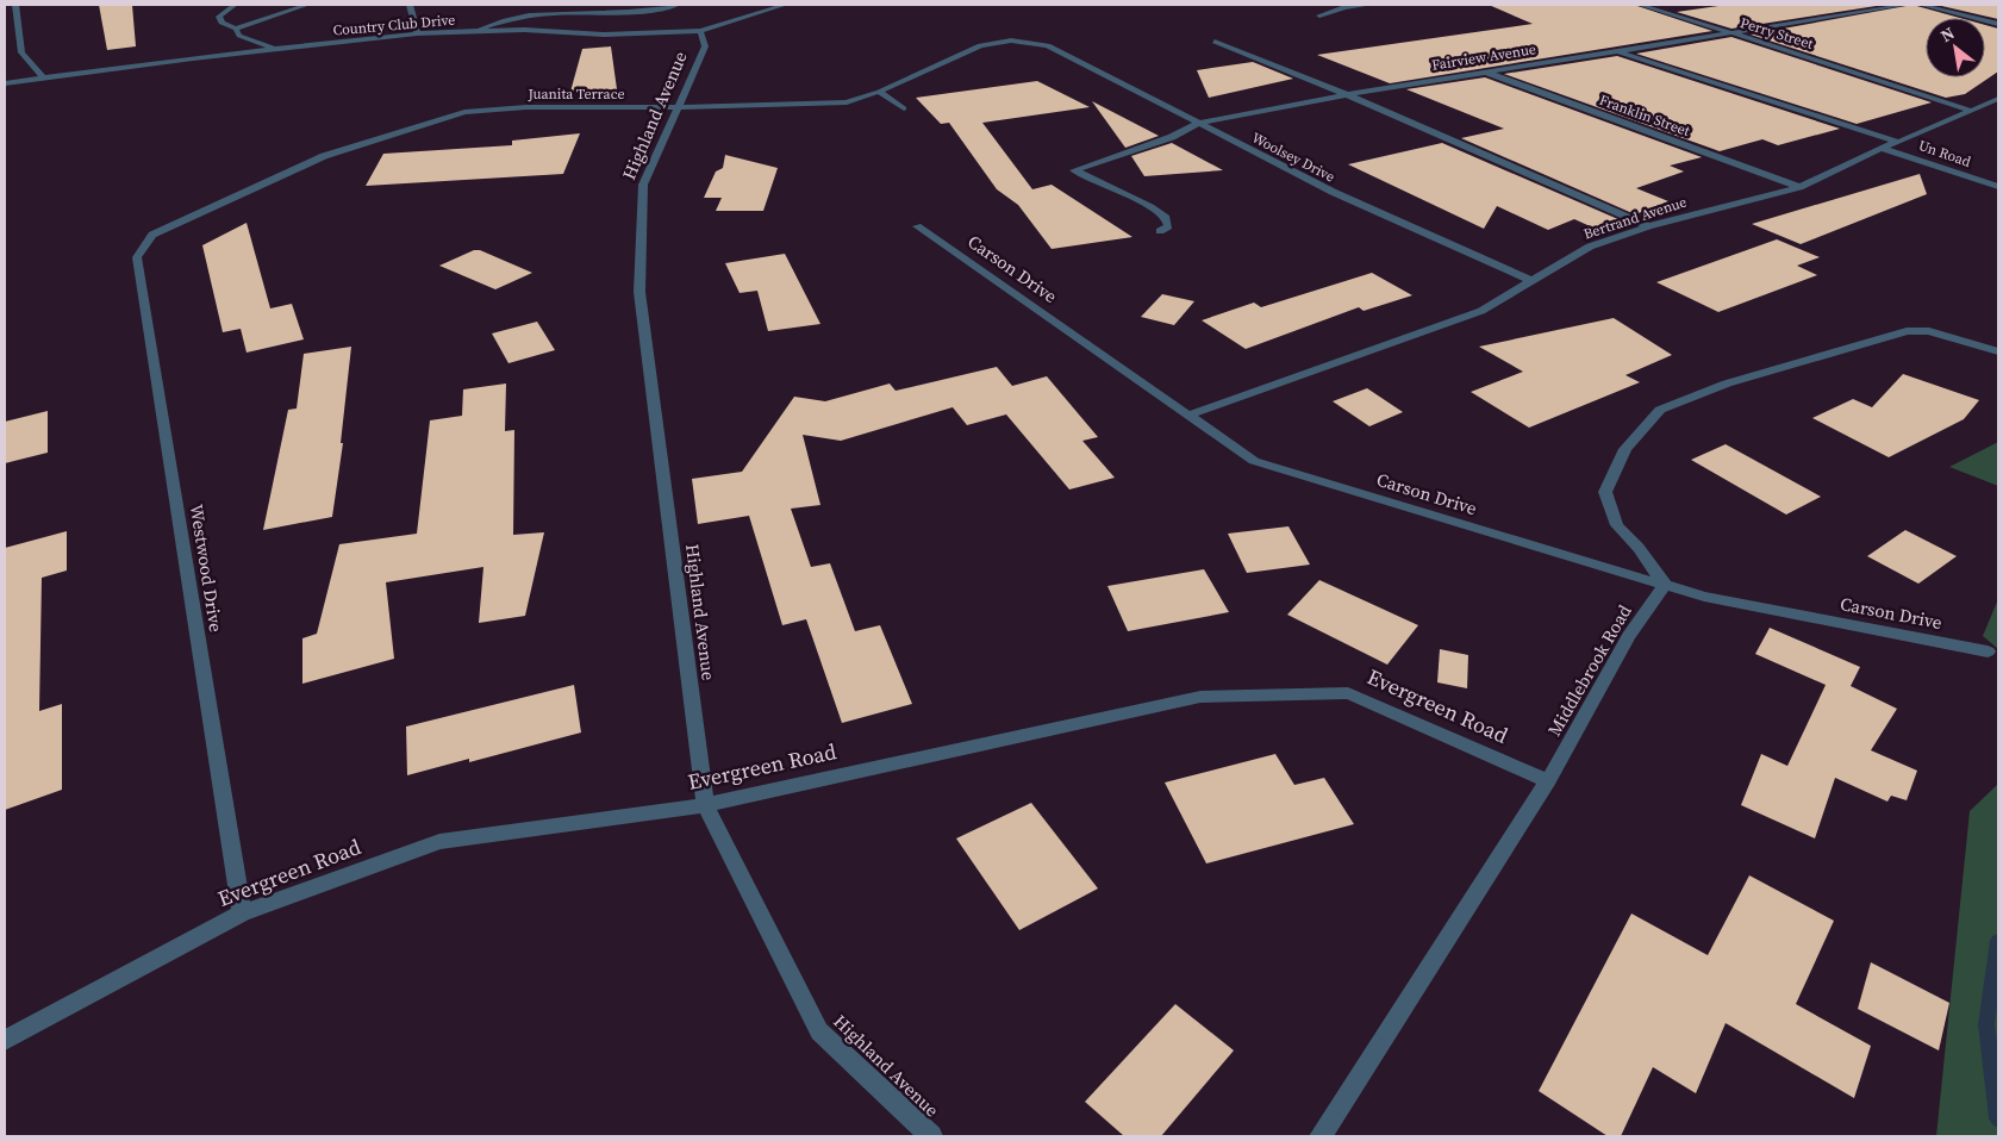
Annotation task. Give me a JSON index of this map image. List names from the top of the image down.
{
  "streets": {
    "street": [
      "Country Club Drive",
      "Perry Street",
      "Fairview Avenue",
      "Juanita Terrace",
      "Highland Avenue",
      "Franklin Street",
      "Un Road",
      "Woolsey Drive",
      "Bertrand Avenue",
      "Carson Drive",
      "Westwood Drive",
      "Middlebrook Road",
      "Evergreen Road"
    ]
  },
  "crossings": [
    ["Country Club Drive", "Highland Avenue"],
    ["Perry Street", "Fairview Avenue"],
    ["Perry Street", "Bertrand Avenue"],
    ["Fairview Avenue", "Franklin Street"],
    ["Fairview Avenue", "Woolsey Drive"],
    ["Juanita Terrace", "Highland Avenue"],
    ["Juanita Terrace", "Woolsey Drive"],
    ["Juanita Terrace", "Westwood Drive"],
    ["Highland Avenue", "Evergreen Road"],
    ["Franklin Street", "Bertrand Avenue"],
    ["Un Road", "Bertrand Avenue"],
    ["Woolsey Drive", "Bertrand Avenue"],
    ["Bertrand Avenue", "Carson Drive"],
    ["Carson Drive", "Middlebrook Road"],
    ["Westwood Drive", "Evergreen Road"],
    ["Middlebrook Road", "Evergreen Road"]
  ],
  "north": "top left"
}
